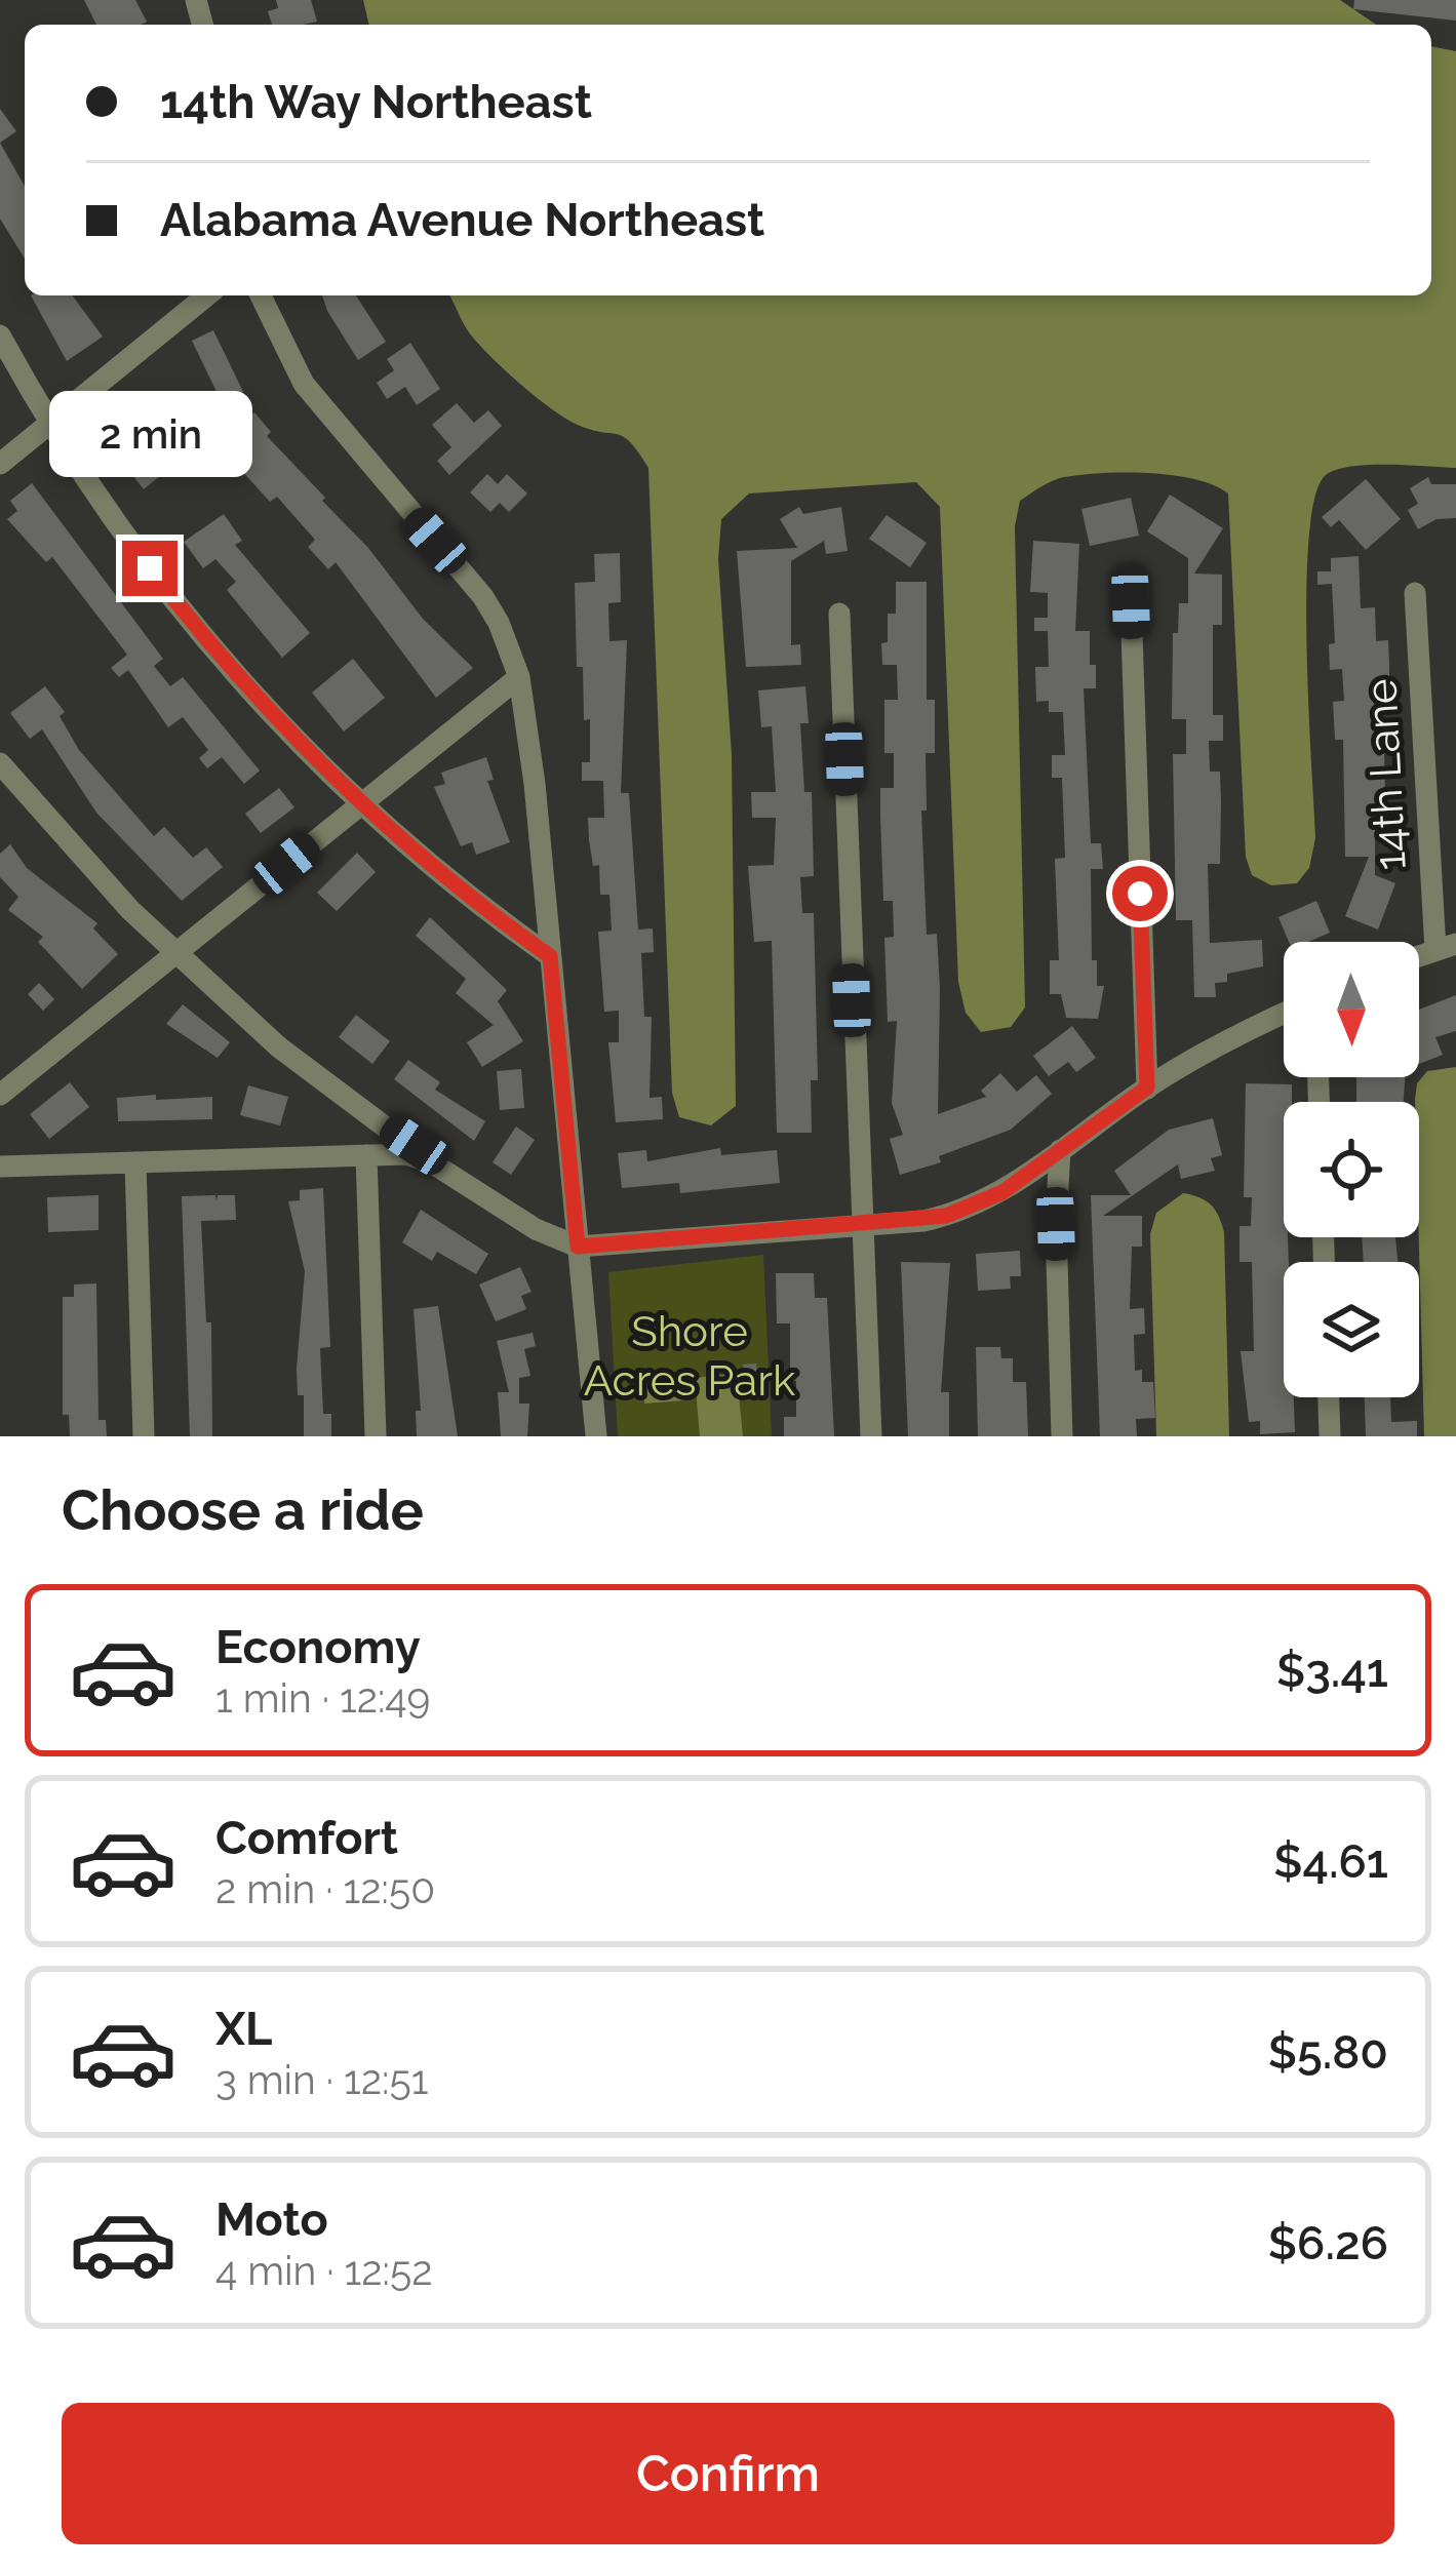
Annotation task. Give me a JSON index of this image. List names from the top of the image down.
{
  "streets": {
    "street": ["14th Lane"]
  },
  "parks": ["Shore Acres Park"],
  "north": "bottom",
  "page": {
    "banner": ["14th Way Northeast", "Alabama Avenue Northeast"],
    "bubble": "2 min",
    "heading": "Choose a ride",
    "list": [
      {
        "name": "Economy",
        "note": "1 min · 12:49",
        "value": "$3.41"
      },
      {
        "name": "Comfort",
        "note": "2 min · 12:50",
        "value": "$4.61"
      },
      {
        "name": "XL",
        "note": "3 min · 12:51",
        "value": "$5.80"
      },
      {
        "name": "Moto",
        "note": "4 min · 12:52",
        "value": "$6.26"
      }
    ],
    "buttons": "Confirm"
  }
}
